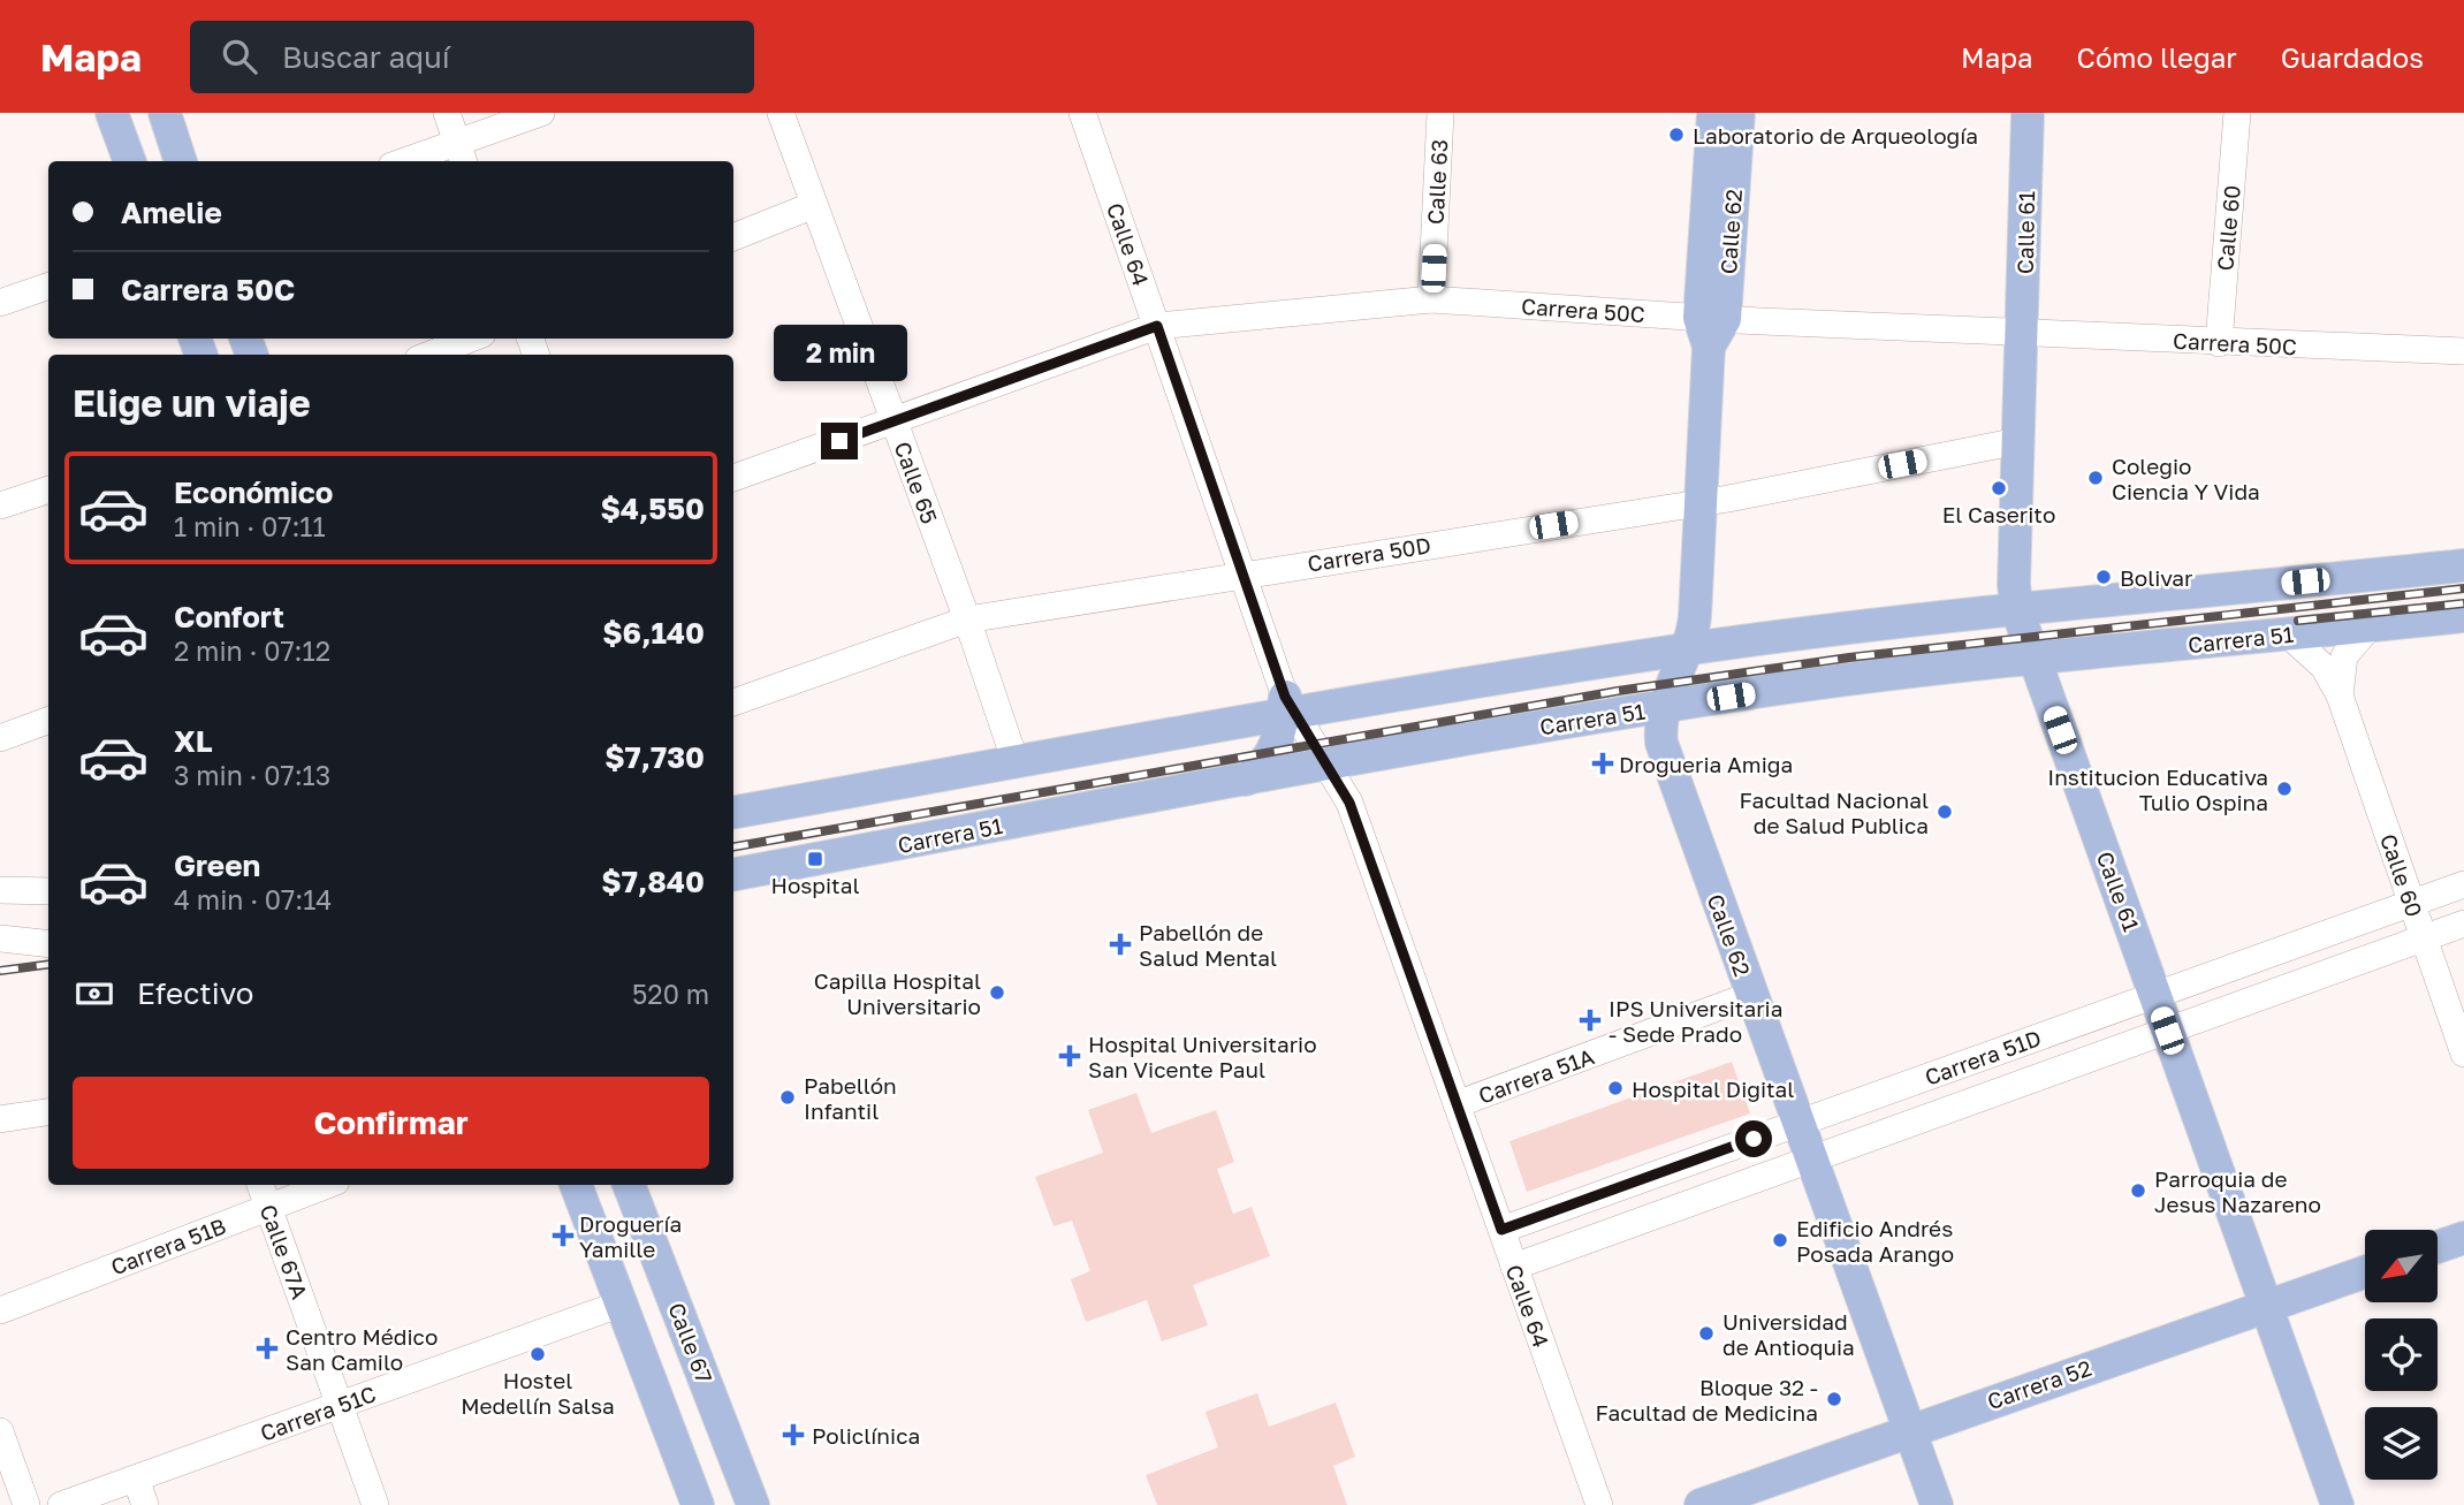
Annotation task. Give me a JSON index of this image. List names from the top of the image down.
{
  "streets": {
    "main road": [
      "Calle 62",
      "Calle 61",
      "Carrera 51",
      "Calle 67",
      "Carrera 52"
    ],
    "street": [
      "Calle 63",
      "Calle 60",
      "Calle 64",
      "Carrera 50C",
      "Calle 65",
      "Carrera 50D",
      "Carrera 51D",
      "Carrera 51A",
      "Carrera 51B",
      "Calle 67A",
      "Carrera 51C"
    ]
  },
  "crossings": [
    ["Calle 63", "Carrera 50C"],
    ["Calle 60", "Carrera 50C"],
    ["Calle 60", "Carrera 51"],
    ["Calle 60", "Carrera 51D"],
    ["Calle 62", "Carrera 50C"],
    ["Calle 62", "Carrera 50D"],
    ["Calle 62", "Carrera 51"],
    ["Calle 62", "Carrera 51D"],
    ["Calle 62", "Carrera 51A"],
    ["Calle 62", "Carrera 52"],
    ["Calle 61", "Carrera 50C"],
    ["Calle 61", "Carrera 50D"],
    ["Calle 61", "Carrera 51"],
    ["Calle 61", "Carrera 51D"],
    ["Calle 61", "Carrera 52"],
    ["Calle 64", "Carrera 50C"],
    ["Calle 64", "Carrera 50D"],
    ["Calle 64", "Carrera 51"],
    ["Calle 64", "Carrera 51D"],
    ["Calle 64", "Carrera 51A"],
    ["Carrera 50C", "Calle 65"],
    ["Calle 65", "Carrera 50D"],
    ["Carrera 51B", "Calle 67A"],
    ["Calle 67A", "Carrera 51C"]
  ],
  "places": {
    "other": [
      "Laboratorio de Arqueología",
      "Colegio Ciencia Y Vida",
      "El Caserito",
      "Bolivar",
      "Institucion Educativa Tulio Ospina",
      "Facultad Nacional de Salud Publica",
      "Capilla Hospital Universitario",
      "Hospital Digital",
      "Pabellón Infantil",
      "Parroquia de Jesus Nazareno",
      "Edificio Andrés Posada Arango",
      "Universidad de Antioquia",
      "Hostel Medellín Salsa",
      "Bloque 32 - Facultad de Medicina"
    ],
    "health": [
      "Drogueria Amiga",
      "Pabellón de Salud Mental",
      "IPS Universitaria - Sede Prado",
      "Hospital Universitario San Vicente Paul",
      "Droguería Yamille",
      "Centro Médico San Camilo",
      "Policlínica"
    ],
    "transit": ["Hospital"]
  },
  "north": "bottom left",
  "page": {
    "header": "Mapa",
    "search": "Buscar aquí",
    "nav": ["Mapa", "Cómo llegar", "Guardados"],
    "banner": ["Amelie", "Carrera 50C"],
    "bubble": "2 min",
    "heading": "Elige un viaje",
    "list": [
      {
        "name": "Económico",
        "note": "1 min · 07:11",
        "value": "$4,550"
      },
      {
        "name": "Confort",
        "note": "2 min · 07:12",
        "value": "$6,140"
      },
      {
        "name": "XL",
        "note": "3 min · 07:13",
        "value": "$7,730"
      },
      {
        "name": "Green",
        "note": "4 min · 07:14",
        "value": "$7,840"
      }
    ],
    "pay": ["Efectivo", "520 m"],
    "buttons": "Confirmar"
  }
}
